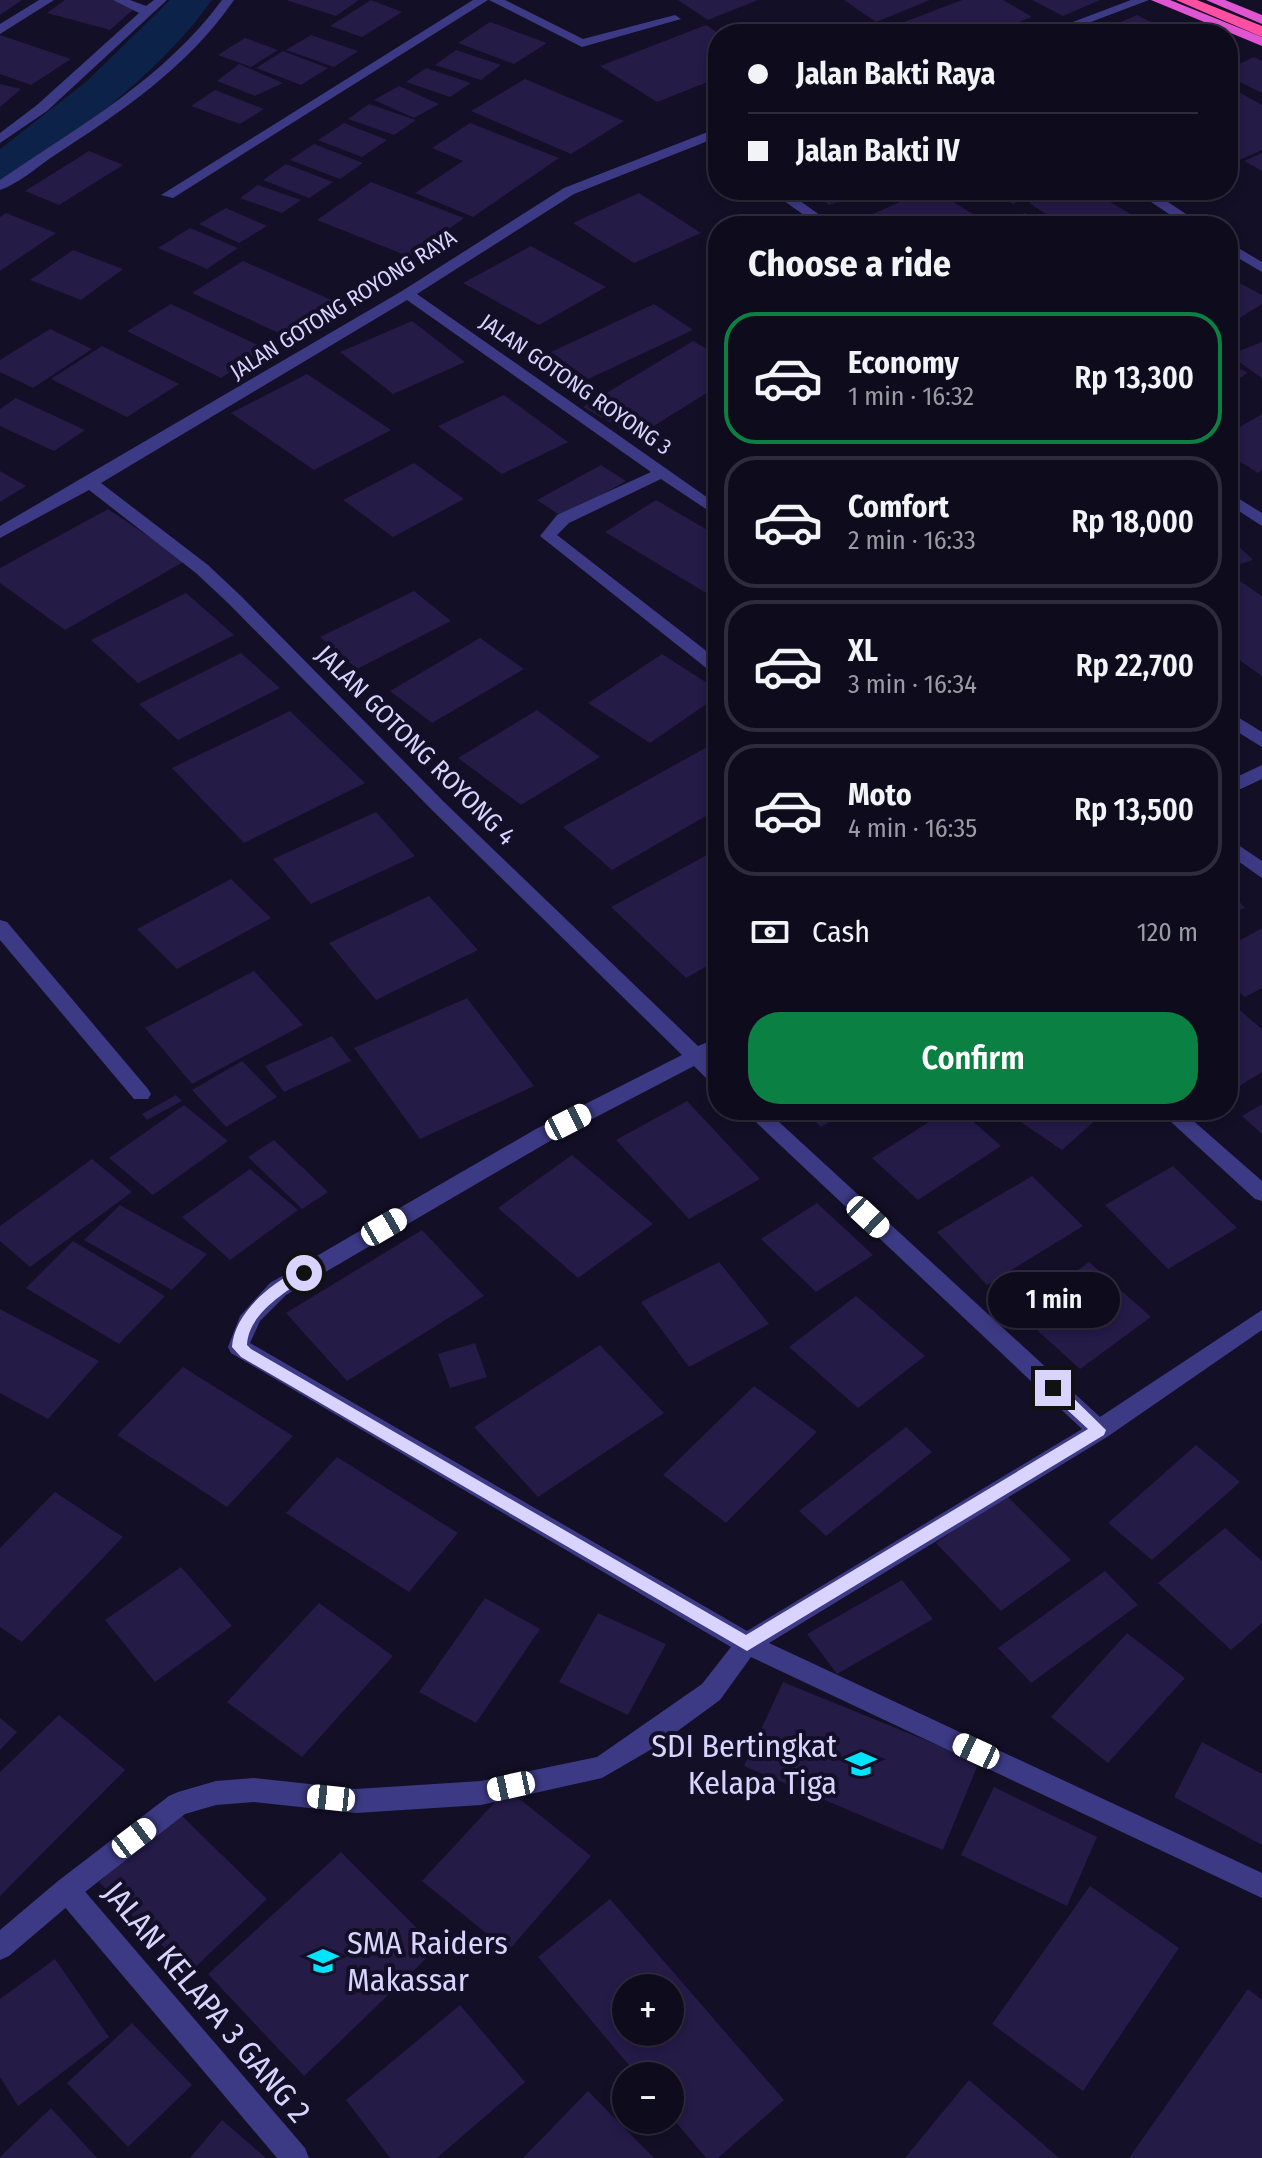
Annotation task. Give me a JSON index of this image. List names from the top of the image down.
{
  "streets": {
    "street": [
      "JALAN GOTONG ROYONG RAYA",
      "JALAN GOTONG ROYONG 3",
      "JALAN GOTONG ROYONG 4",
      "JALAN KELAPA 3 GANG 2"
    ]
  },
  "crossings": [
    ["JALAN GOTONG ROYONG RAYA", "JALAN GOTONG ROYONG 3"],
    ["JALAN GOTONG ROYONG RAYA", "JALAN GOTONG ROYONG 4"]
  ],
  "places": {
    "school or university": ["SDI Bertingkat Kelapa Tiga", "SMA Raiders Makassar"]
  },
  "page": {
    "banner": ["Jalan Bakti Raya", "Jalan Bakti IV"],
    "heading": "Choose a ride",
    "list": [
      {
        "name": "Economy",
        "note": "1 min · 16:32",
        "value": "Rp 13,300"
      },
      {
        "name": "Comfort",
        "note": "2 min · 16:33",
        "value": "Rp 18,000"
      },
      {
        "name": "XL",
        "note": "3 min · 16:34",
        "value": "Rp 22,700"
      },
      {
        "name": "Moto",
        "note": "4 min · 16:35",
        "value": "Rp 13,500"
      }
    ],
    "pay": ["Cash", "120 m"],
    "buttons": "Confirm",
    "bubble": "1 min",
    "map_buttons": ["+", "−"]
  }
}
